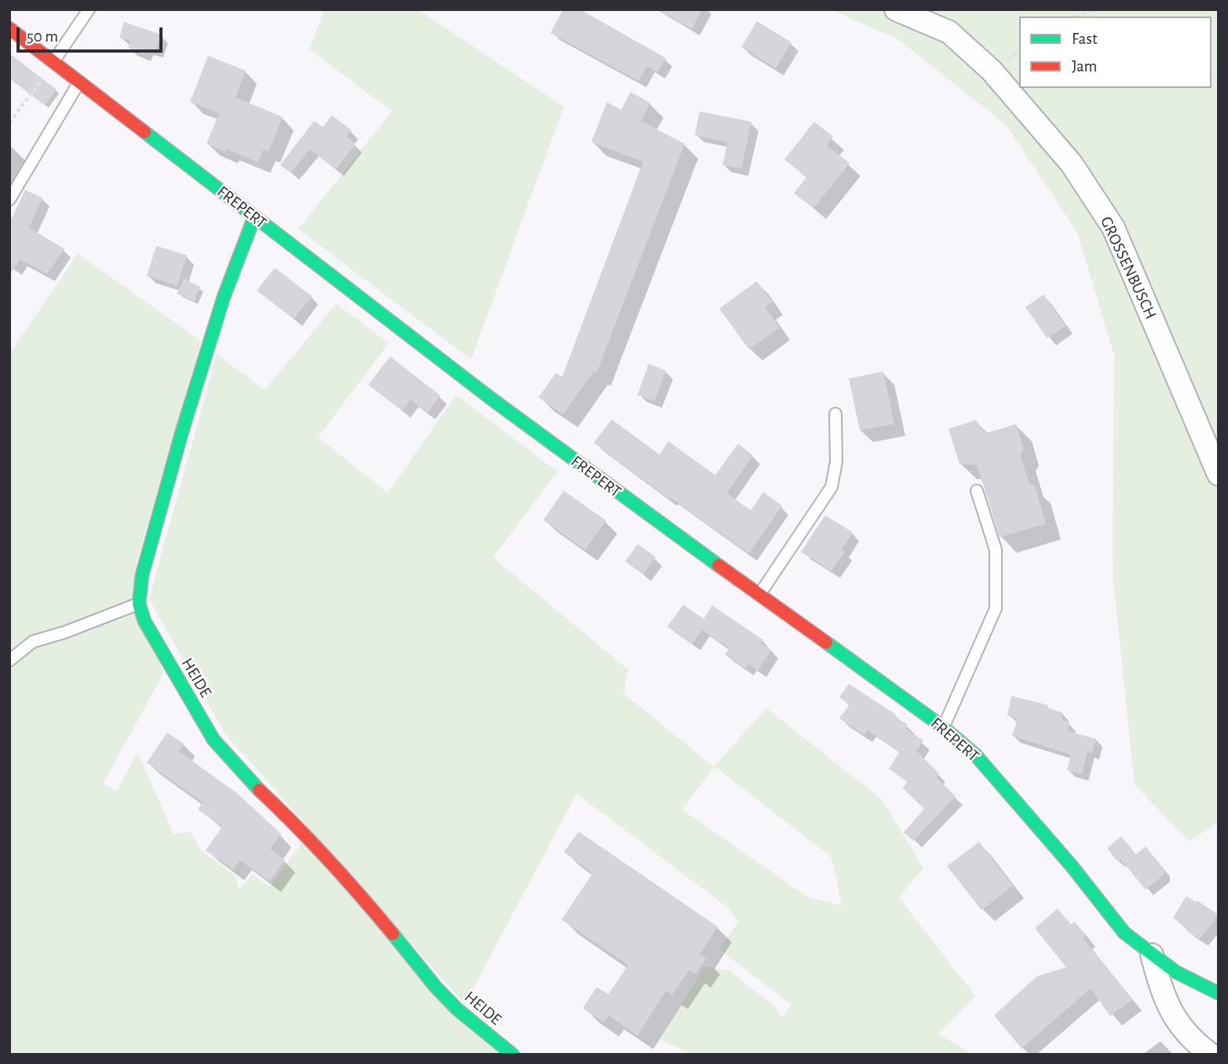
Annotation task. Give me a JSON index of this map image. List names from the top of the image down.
{
  "streets": {
    "street": ["FREPERT", "GROSSENBUSCH", "HEIDE"]
  },
  "crossings": [
    ["FREPERT", "HEIDE"]
  ],
  "legend": ["Fast", "Jam"],
  "scale_bar": "50 m"
}
